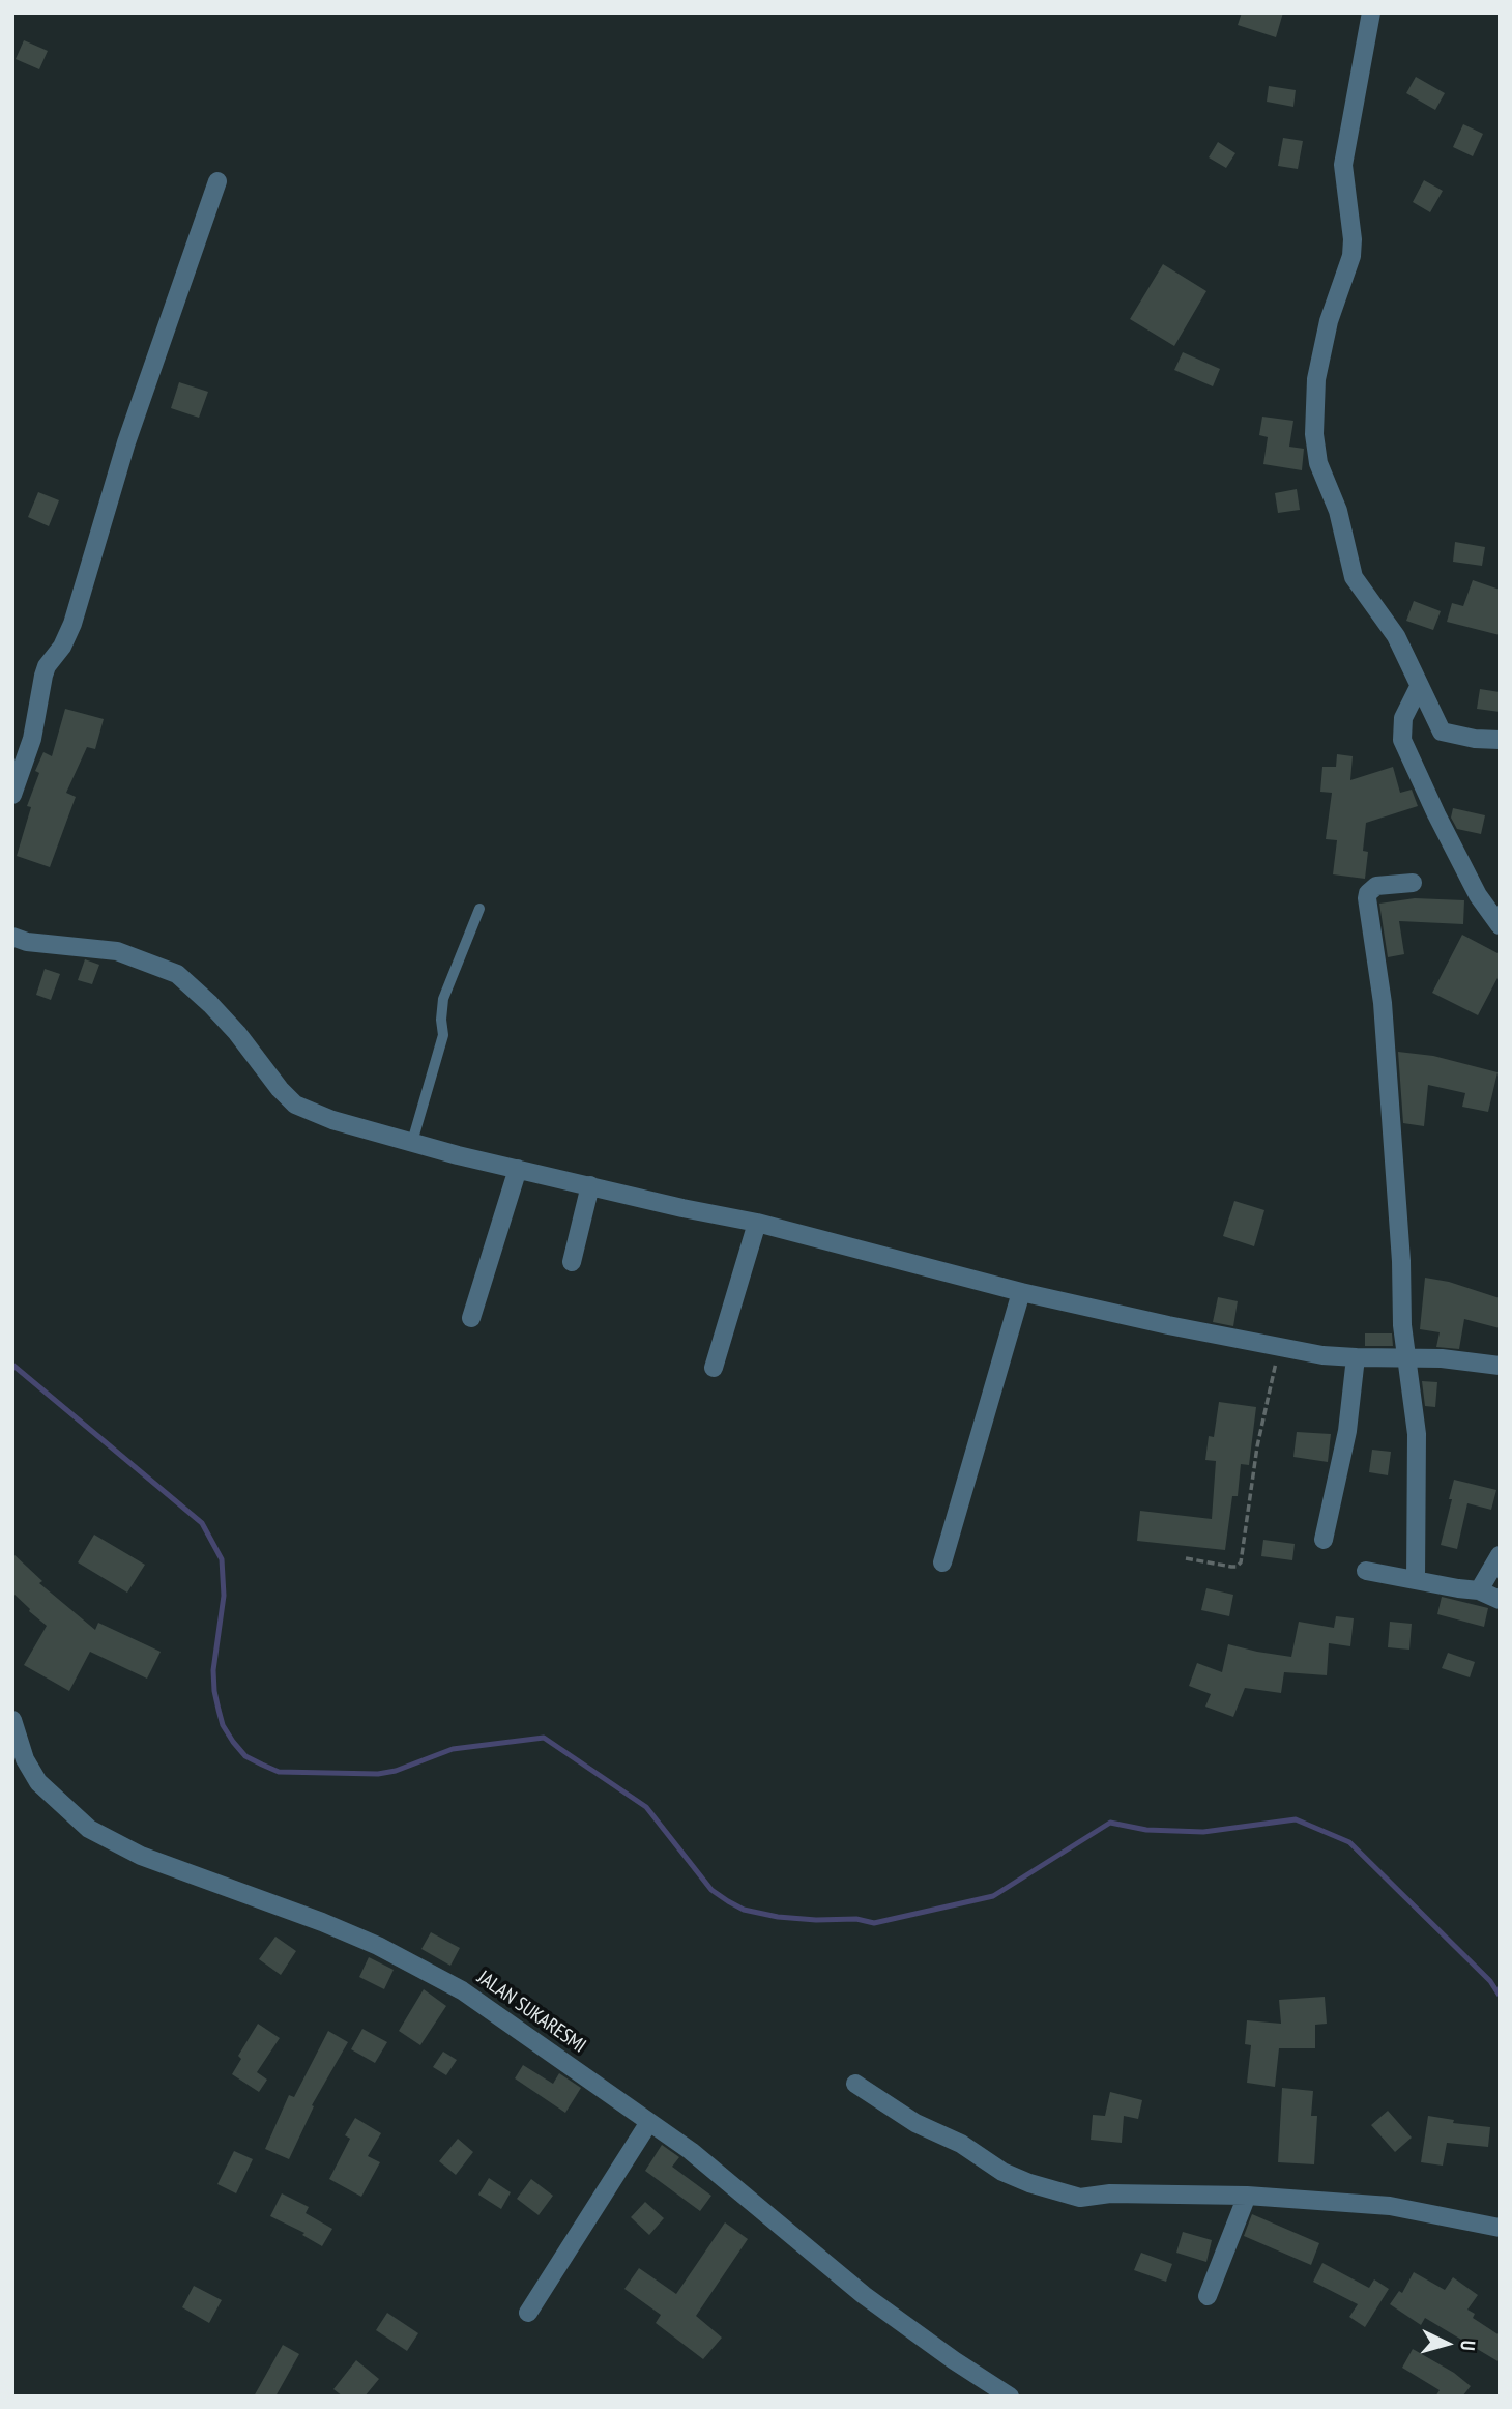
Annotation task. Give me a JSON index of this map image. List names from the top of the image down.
{
  "streets": {
    "street": ["JALAN SUKARESMI"]
  },
  "north": "right"
}
